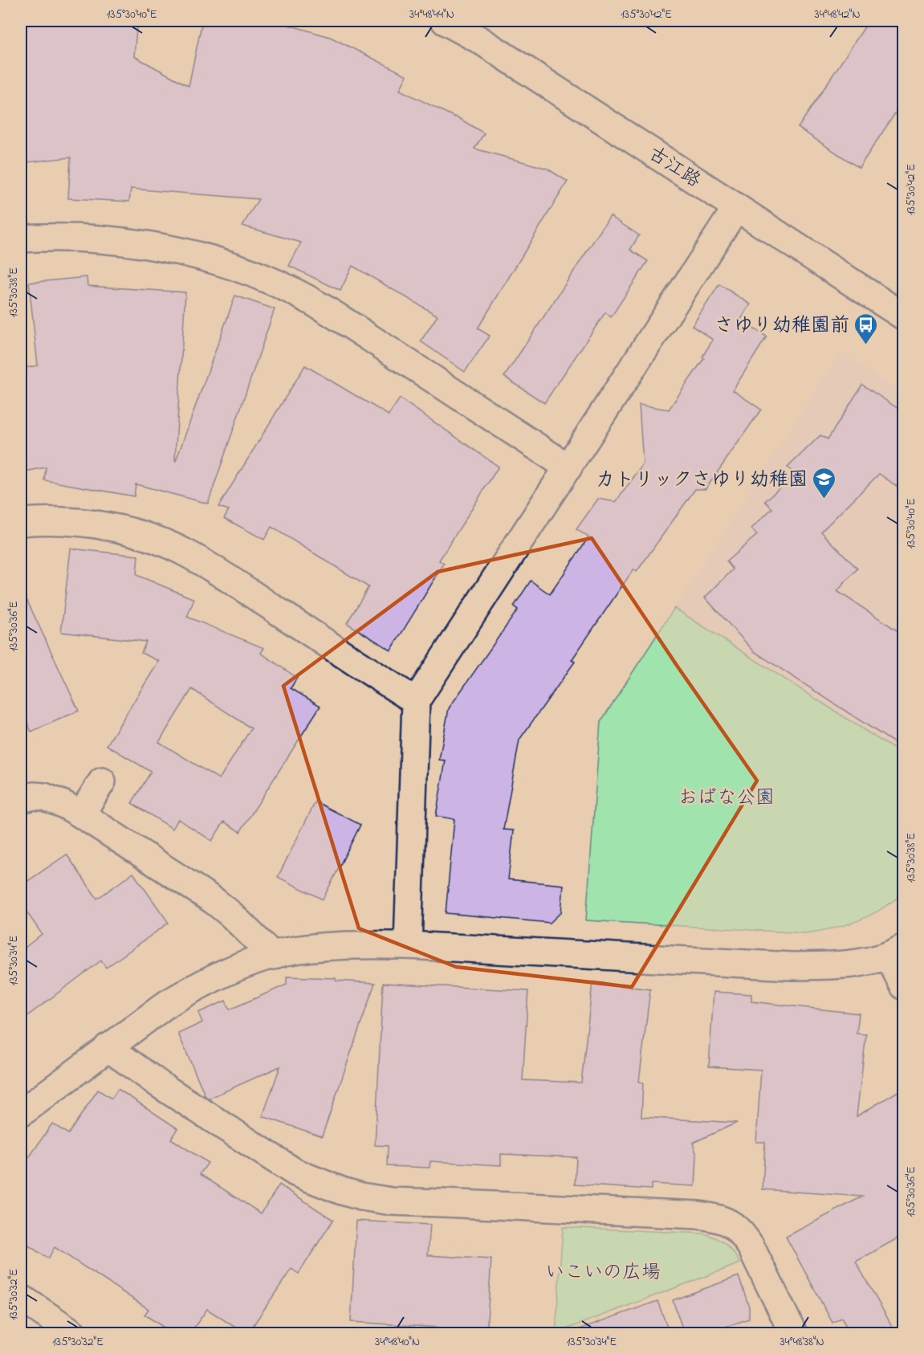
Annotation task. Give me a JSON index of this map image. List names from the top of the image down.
{
  "streets": {
    "street": ["古江路"]
  },
  "parks": ["おばな公園", "いこいの広場"],
  "places": {
    "bus stop": ["さゆり幼稚園前"],
    "school or university": ["カトリックさゆり幼稚園"]
  },
  "coordinates": [
    "135°30'40\"E",
    "34°48'44\"N",
    "135°30'42\"E",
    "34°48'42\"N",
    "135°30'38\"E",
    "135°30'36\"E",
    "135°30'34\"E",
    "135°30'32\"E",
    "34°48'40\"N",
    "34°48'38\"N"
  ]
}
